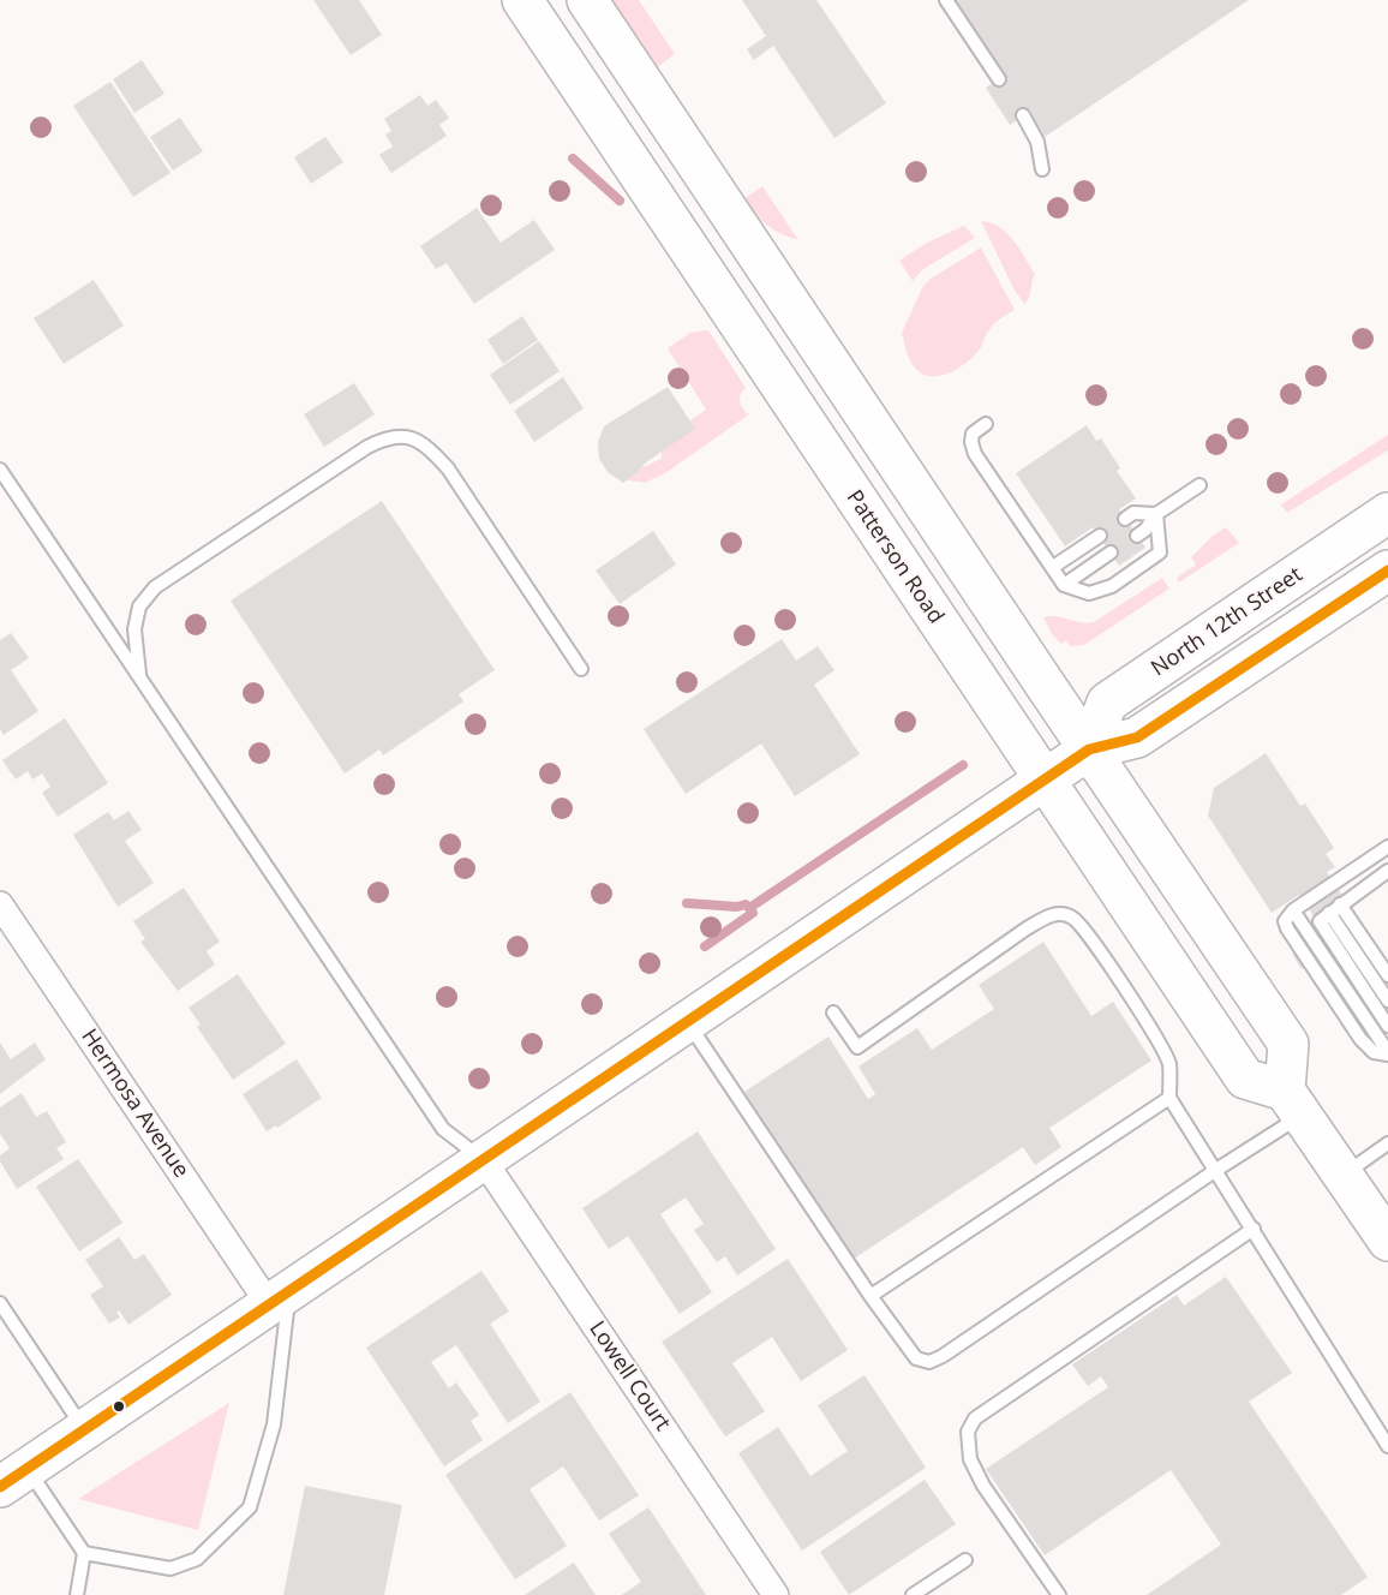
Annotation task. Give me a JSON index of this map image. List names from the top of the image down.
{
  "streets": {
    "main road": ["Patterson Road", "North 12th Street"],
    "street": ["Hermosa Avenue", "Lowell Court"]
  }
}
